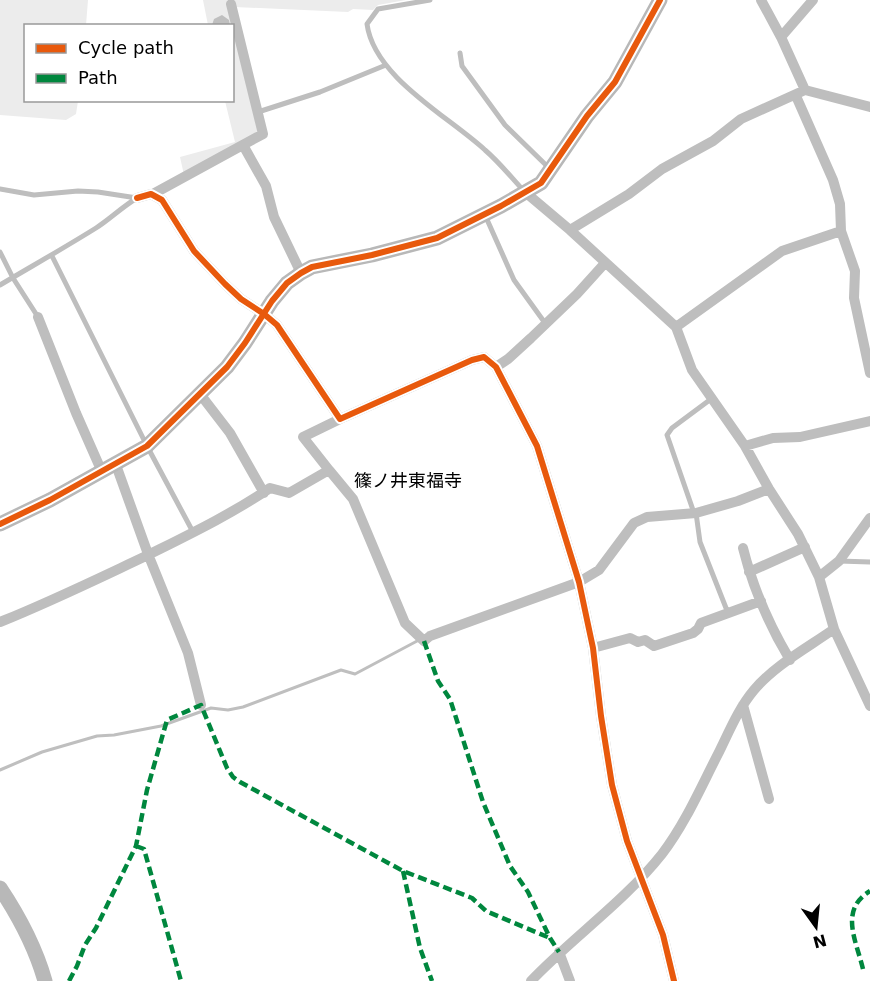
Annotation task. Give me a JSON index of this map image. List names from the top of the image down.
{
  "districts": ["篠ノ井東福寺"],
  "legend": ["Cycle path", "Path"],
  "north": "bottom"
}
